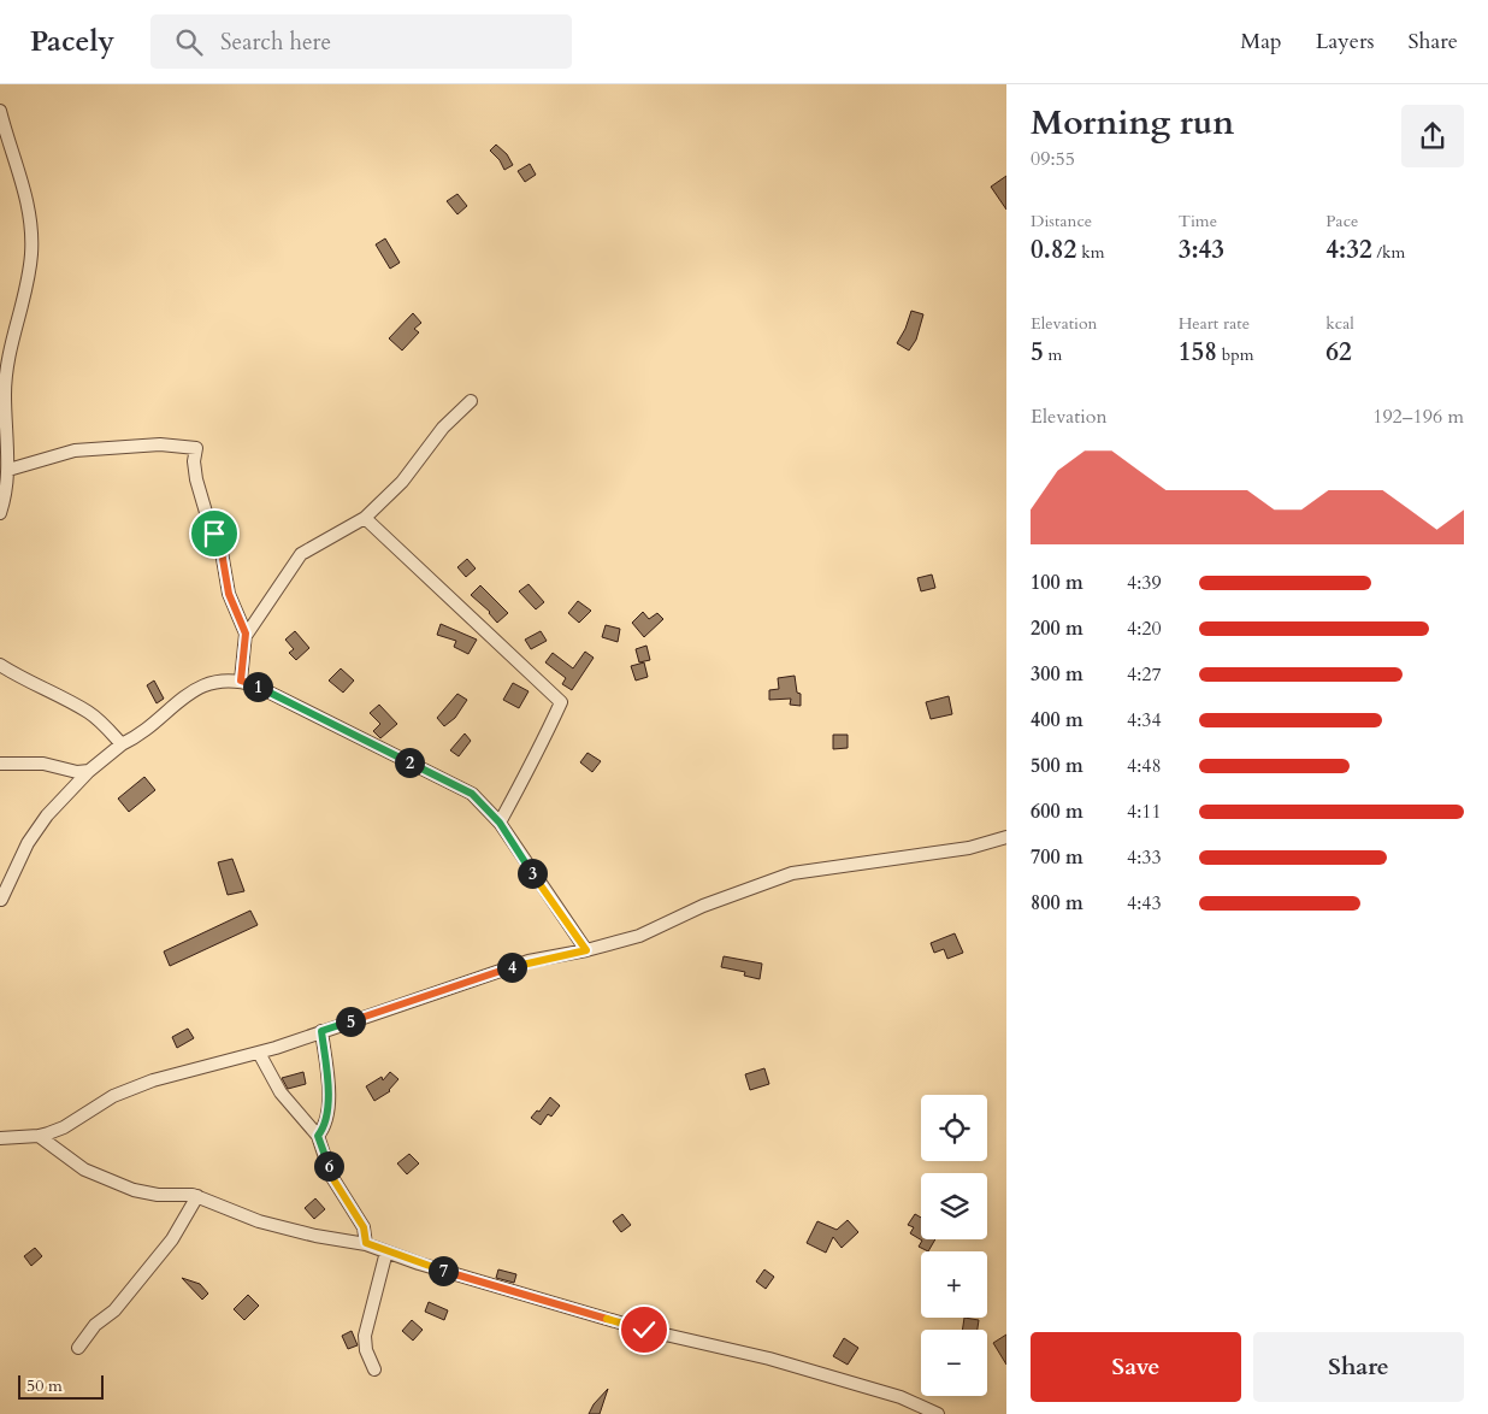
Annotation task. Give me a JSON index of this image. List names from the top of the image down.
{
  "scale_bar": "50 m",
  "page": {
    "header": "Pacely",
    "search": "Search here",
    "nav": ["Map", "Layers", "Share"],
    "heading": ["Morning run", "09:55"],
    "stats": [
      ["Distance", "0.82 km"],
      ["Time", "3:43"],
      ["Pace", "4:32 /km"],
      ["Elevation", "5 m"],
      ["Heart rate", "158 bpm"],
      ["kcal", "62"]
    ],
    "chart": ["Elevation", "192–196 m"],
    "list": [
      {
        "name": "100 m",
        "note": "4:39"
      },
      {
        "name": "200 m",
        "note": "4:20"
      },
      {
        "name": "300 m",
        "note": "4:27"
      },
      {
        "name": "400 m",
        "note": "4:34"
      },
      {
        "name": "500 m",
        "note": "4:48"
      },
      {
        "name": "600 m",
        "note": "4:11"
      },
      {
        "name": "700 m",
        "note": "4:33"
      },
      {
        "name": "800 m",
        "note": "4:43"
      }
    ],
    "pins": [
      "1",
      "2",
      "3",
      "4",
      "5",
      "6",
      "7"
    ],
    "map_buttons": ["+", "−"],
    "buttons": ["Save", "Share"],
    "scale": "50 m"
  }
}
